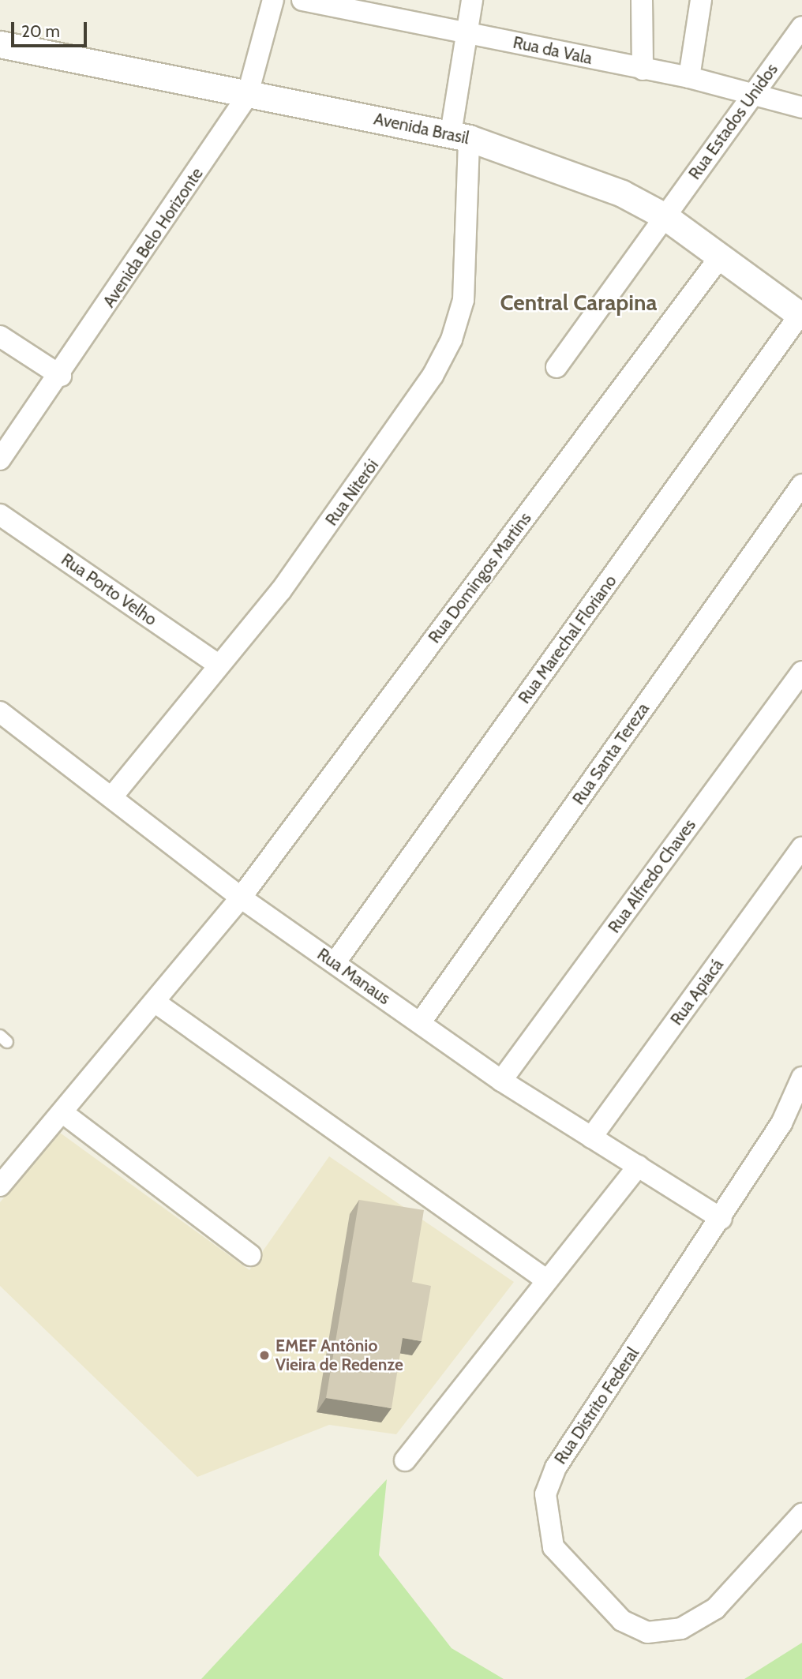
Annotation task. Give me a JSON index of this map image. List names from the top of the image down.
{
  "streets": {
    "street": [
      "Rua da Vala",
      "Rua Estados Unidos",
      "Avenida Brasil",
      "Avenida Belo Horizonte",
      "Rua Niterói",
      "Rua Domingos Martins",
      "Rua Porto Velho",
      "Rua Marechal Floriano",
      "Rua Santa Tereza",
      "Rua Alfredo Chaves",
      "Rua Manaus",
      "Rua Apiacá",
      "Rua Distrito Federal"
    ]
  },
  "crossings": [
    ["Rua da Vala", "Rua Estados Unidos"],
    ["Rua da Vala", "Rua Niterói"],
    ["Rua Estados Unidos", "Avenida Brasil"],
    ["Avenida Brasil", "Avenida Belo Horizonte"],
    ["Avenida Brasil", "Rua Niterói"],
    ["Avenida Brasil", "Rua Domingos Martins"],
    ["Avenida Brasil", "Rua Marechal Floriano"],
    ["Rua Niterói", "Rua Porto Velho"],
    ["Rua Niterói", "Rua Manaus"],
    ["Rua Domingos Martins", "Rua Manaus"],
    ["Rua Marechal Floriano", "Rua Manaus"],
    ["Rua Santa Tereza", "Rua Manaus"],
    ["Rua Alfredo Chaves", "Rua Manaus"],
    ["Rua Manaus", "Rua Apiacá"],
    ["Rua Manaus", "Rua Distrito Federal"]
  ],
  "districts": ["Central Carapina"],
  "places": ["EMEF Antônio Vieira de Redenze"],
  "scale_bar": "20 m"
}
